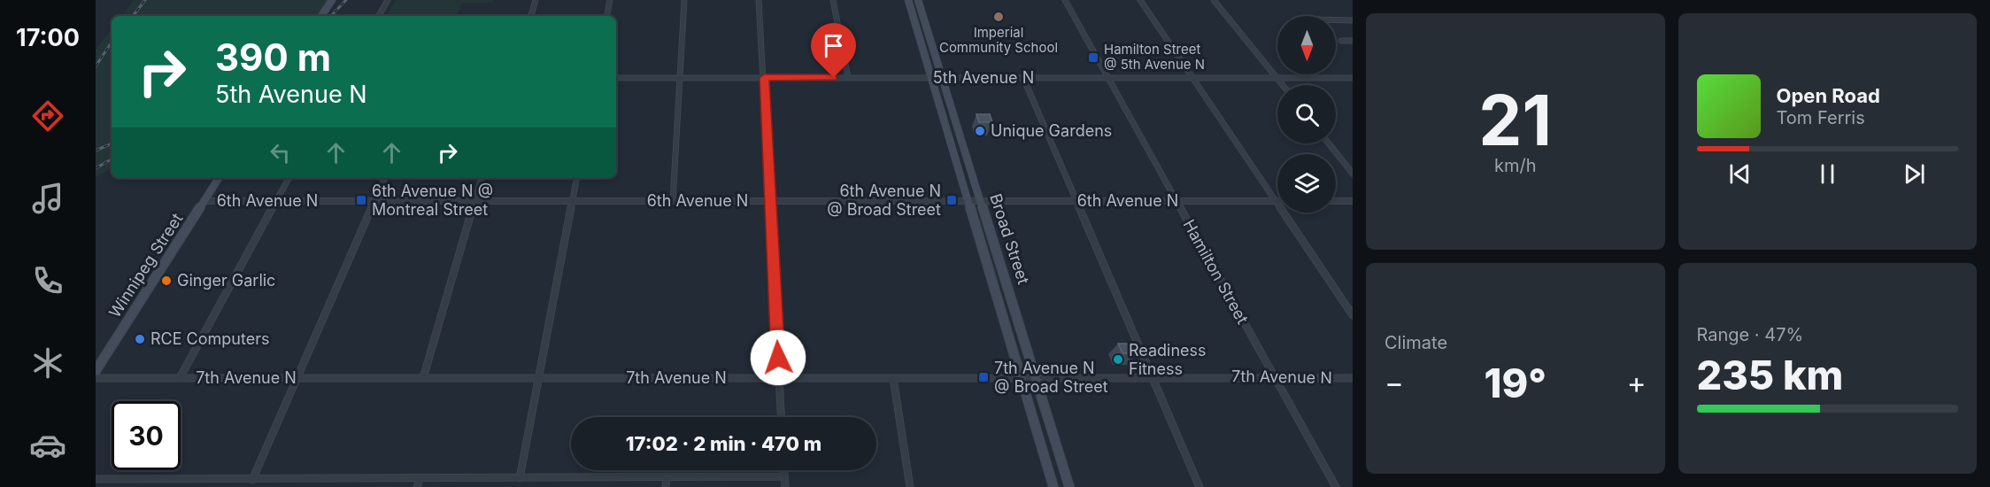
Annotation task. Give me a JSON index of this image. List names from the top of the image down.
{
  "streets": {
    "main road": ["Broad Street", "Winnipeg Street"],
    "street": [
      "5th Avenue N",
      "6th Avenue N",
      "Hamilton Street",
      "7th Avenue N"
    ]
  },
  "crossings": [
    ["5th Avenue N", "Broad Street"],
    ["5th Avenue N", "Hamilton Street"],
    ["6th Avenue N", "Broad Street"],
    ["6th Avenue N", "Winnipeg Street"],
    ["6th Avenue N", "Hamilton Street"],
    ["Broad Street", "7th Avenue N"],
    ["Hamilton Street", "7th Avenue N"]
  ],
  "places": {
    "other": [
      "Imperial Community School",
      "Unique Gardens",
      "Ginger Garlic",
      "RCE Computers",
      "Readiness Fitness"
    ],
    "transit": [
      "Hamilton Street @ 5th Avenue N",
      "6th Avenue N @ Montreal Street",
      "6th Avenue N @ Broad Street",
      "7th Avenue N @ Broad Street"
    ]
  },
  "north": "bottom",
  "page": {
    "tabs": "17:00",
    "tile": [
      ["21", "km/h"],
      "Climate",
      ["Range · 47%", "235 km"]
    ],
    "turn": ["390 m", "5th Avenue N"],
    "song": ["Open Road", "Tom Ferris"],
    "heat": ["−", "19°", "+"],
    "limit": "30",
    "trip": "17:02 · 2 min · 470 m"
  }
}
